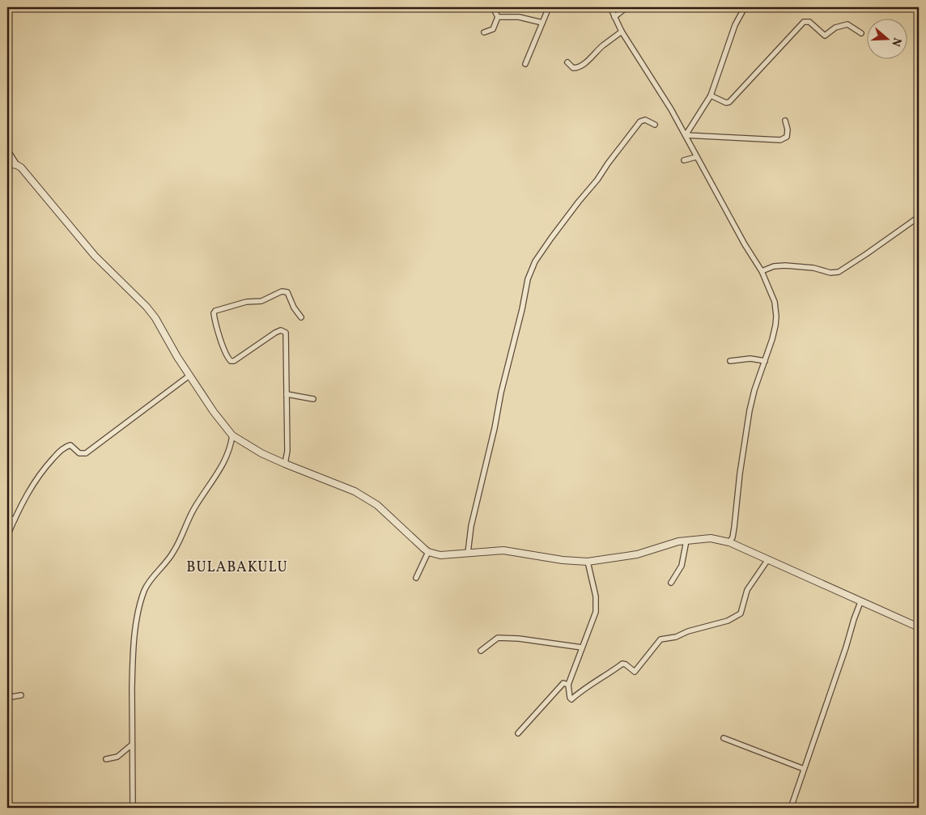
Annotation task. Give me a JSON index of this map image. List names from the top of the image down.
{
  "districts": ["BULABAKULU"],
  "north": "right"
}
